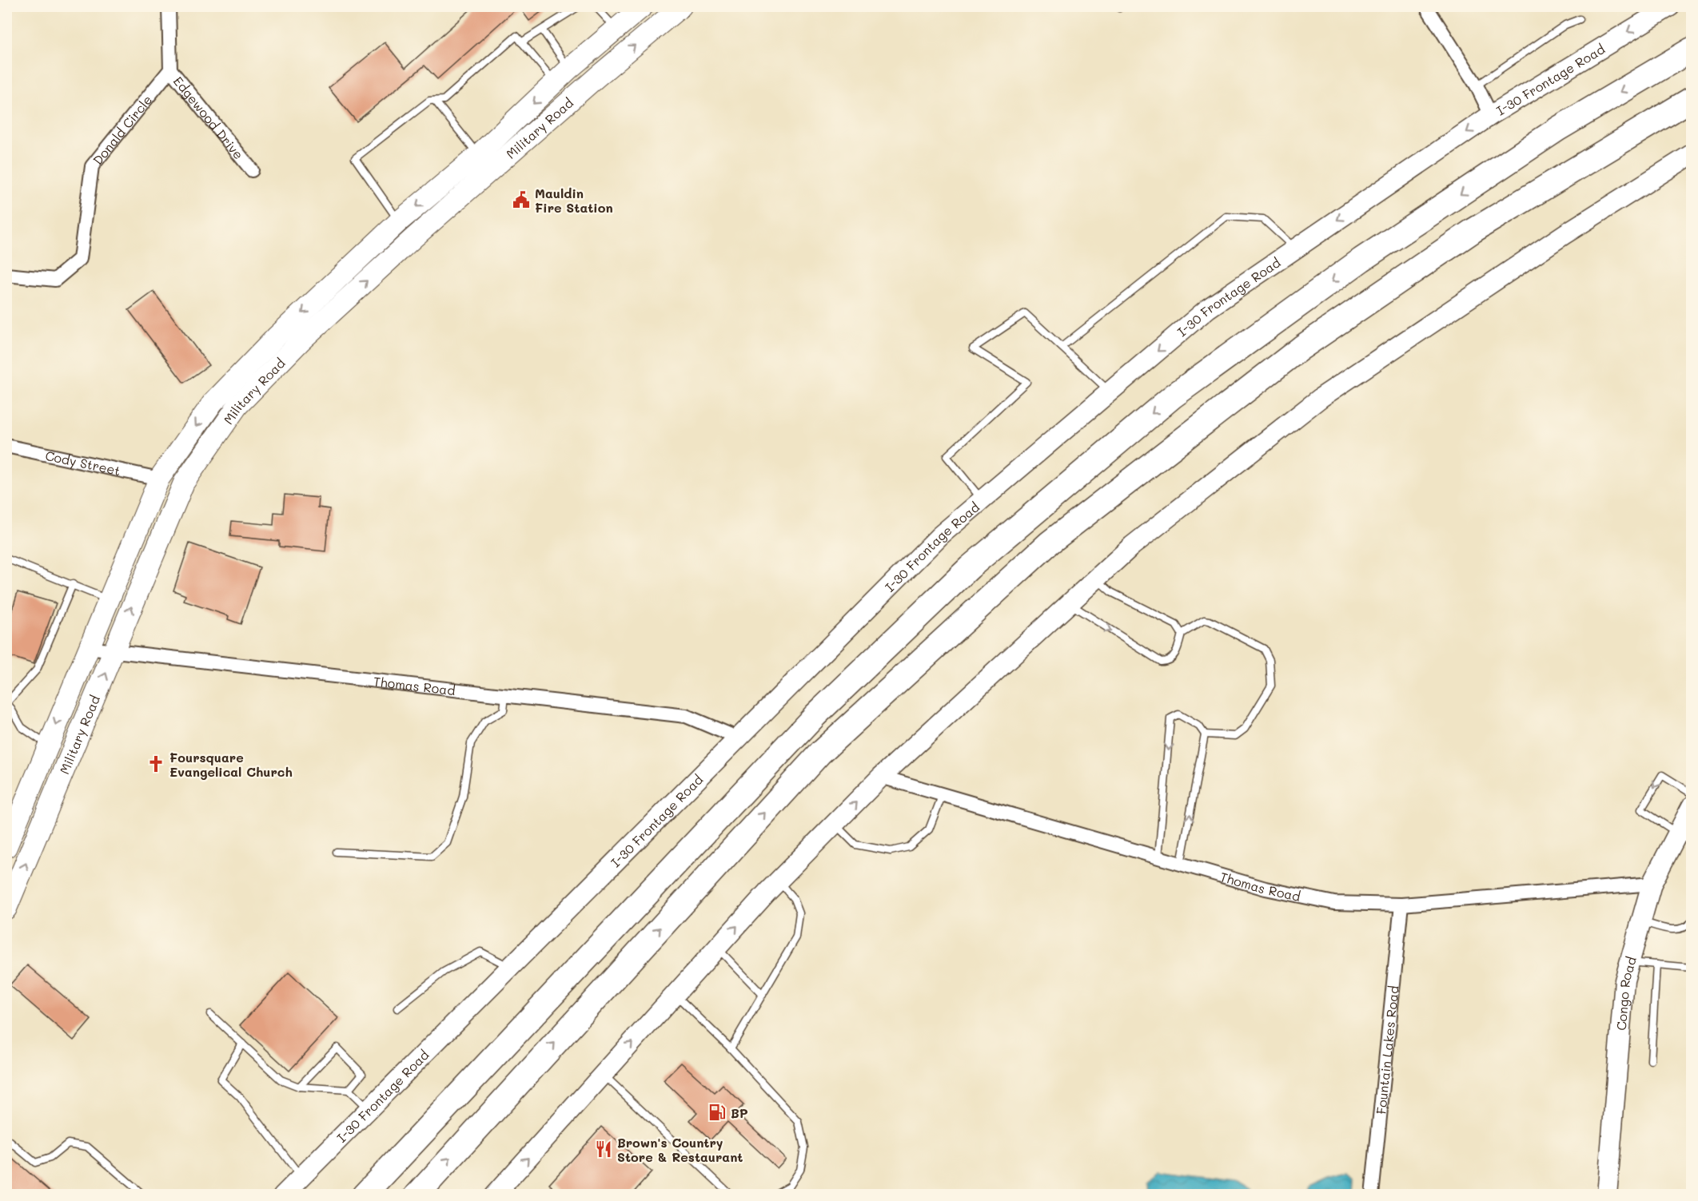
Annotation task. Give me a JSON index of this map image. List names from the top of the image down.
{
  "streets": {
    "main road": ["I-30 Frontage Road", "Military Road", "Congo Road"],
    "street": [
      "Edgewood Drive",
      "Donald Circle",
      "Cody Street",
      "Thomas Road",
      "Fountain Lakes Road"
    ]
  },
  "crossings": [
    ["I-30 Frontage Road", "Thomas Road"],
    ["Edgewood Drive", "Donald Circle"],
    ["Military Road", "Cody Street"],
    ["Military Road", "Thomas Road"],
    ["Thomas Road", "Congo Road"],
    ["Thomas Road", "Fountain Lakes Road"]
  ],
  "places": {
    "public building": ["Mauldin Fire Station"],
    "church": ["Foursquare Evangelical Church"],
    "fuel station": ["BP"],
    "restaurant": ["Brown's Country Store & Restaurant"]
  }
}
